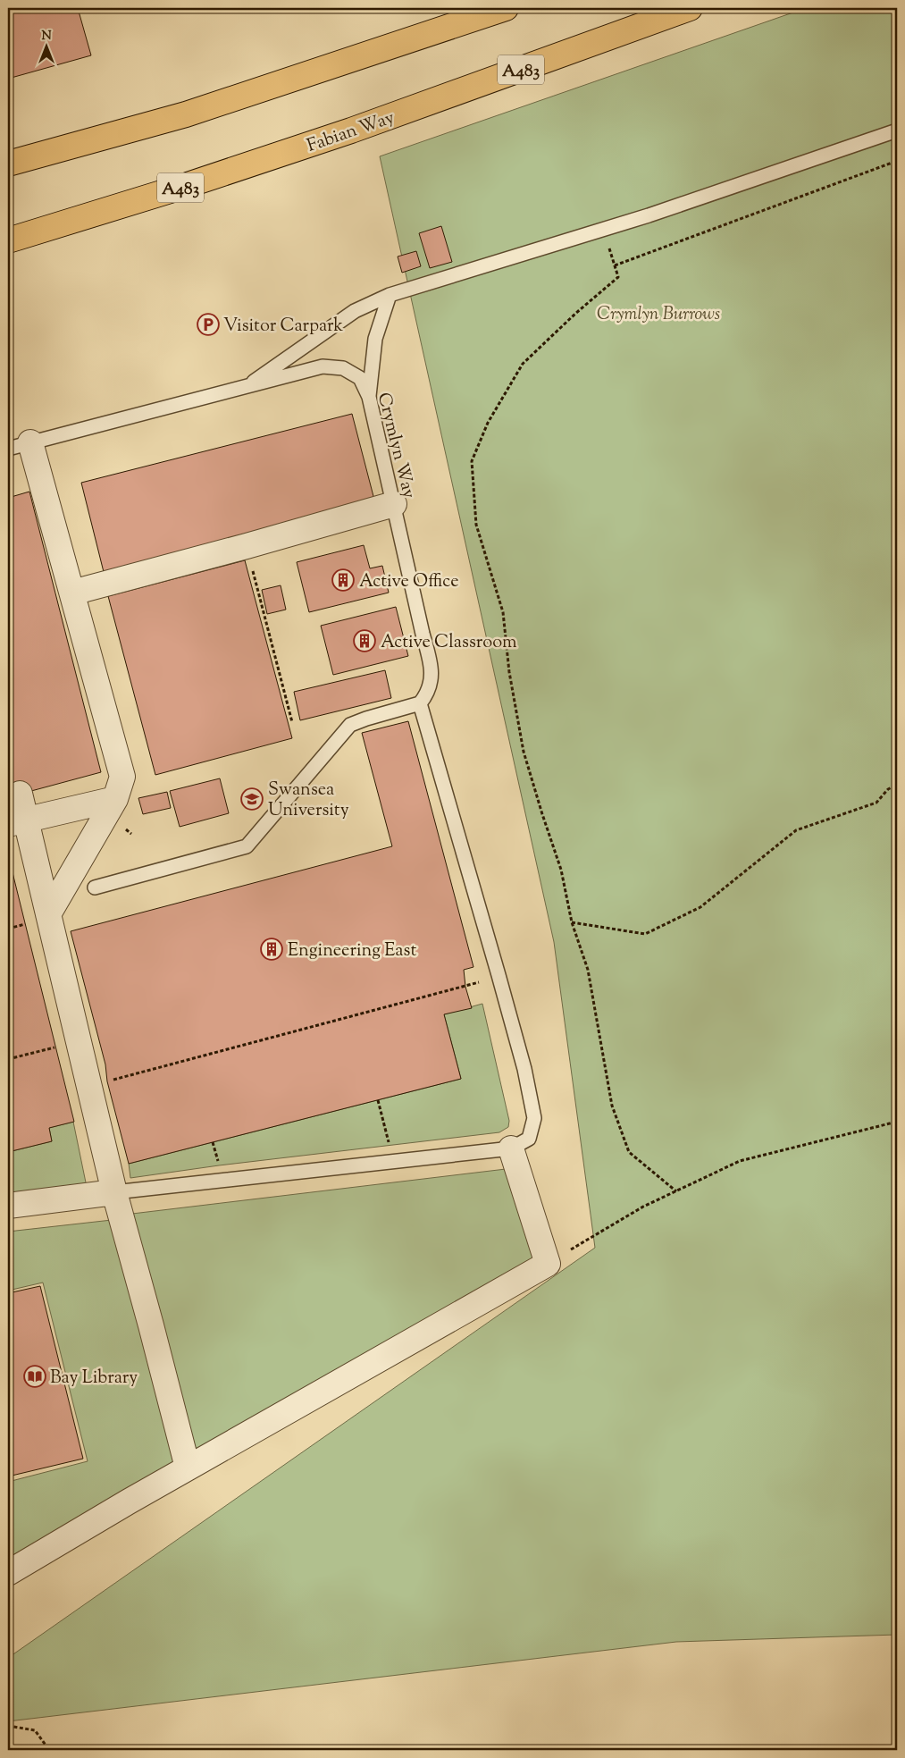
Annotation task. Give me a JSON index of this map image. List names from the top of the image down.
{
  "streets": {
    "highway": ["A483", "Fabian Way"],
    "lane": ["Crymlyn Way"]
  },
  "parks": ["Crymlyn Burrows"],
  "places": {
    "parking": ["Visitor Carpark"],
    "building": ["Active Office", "Active Classroom", "Engineering East"],
    "school or university": ["Swansea University"],
    "library": ["Bay Library"]
  },
  "north": "top"
}
